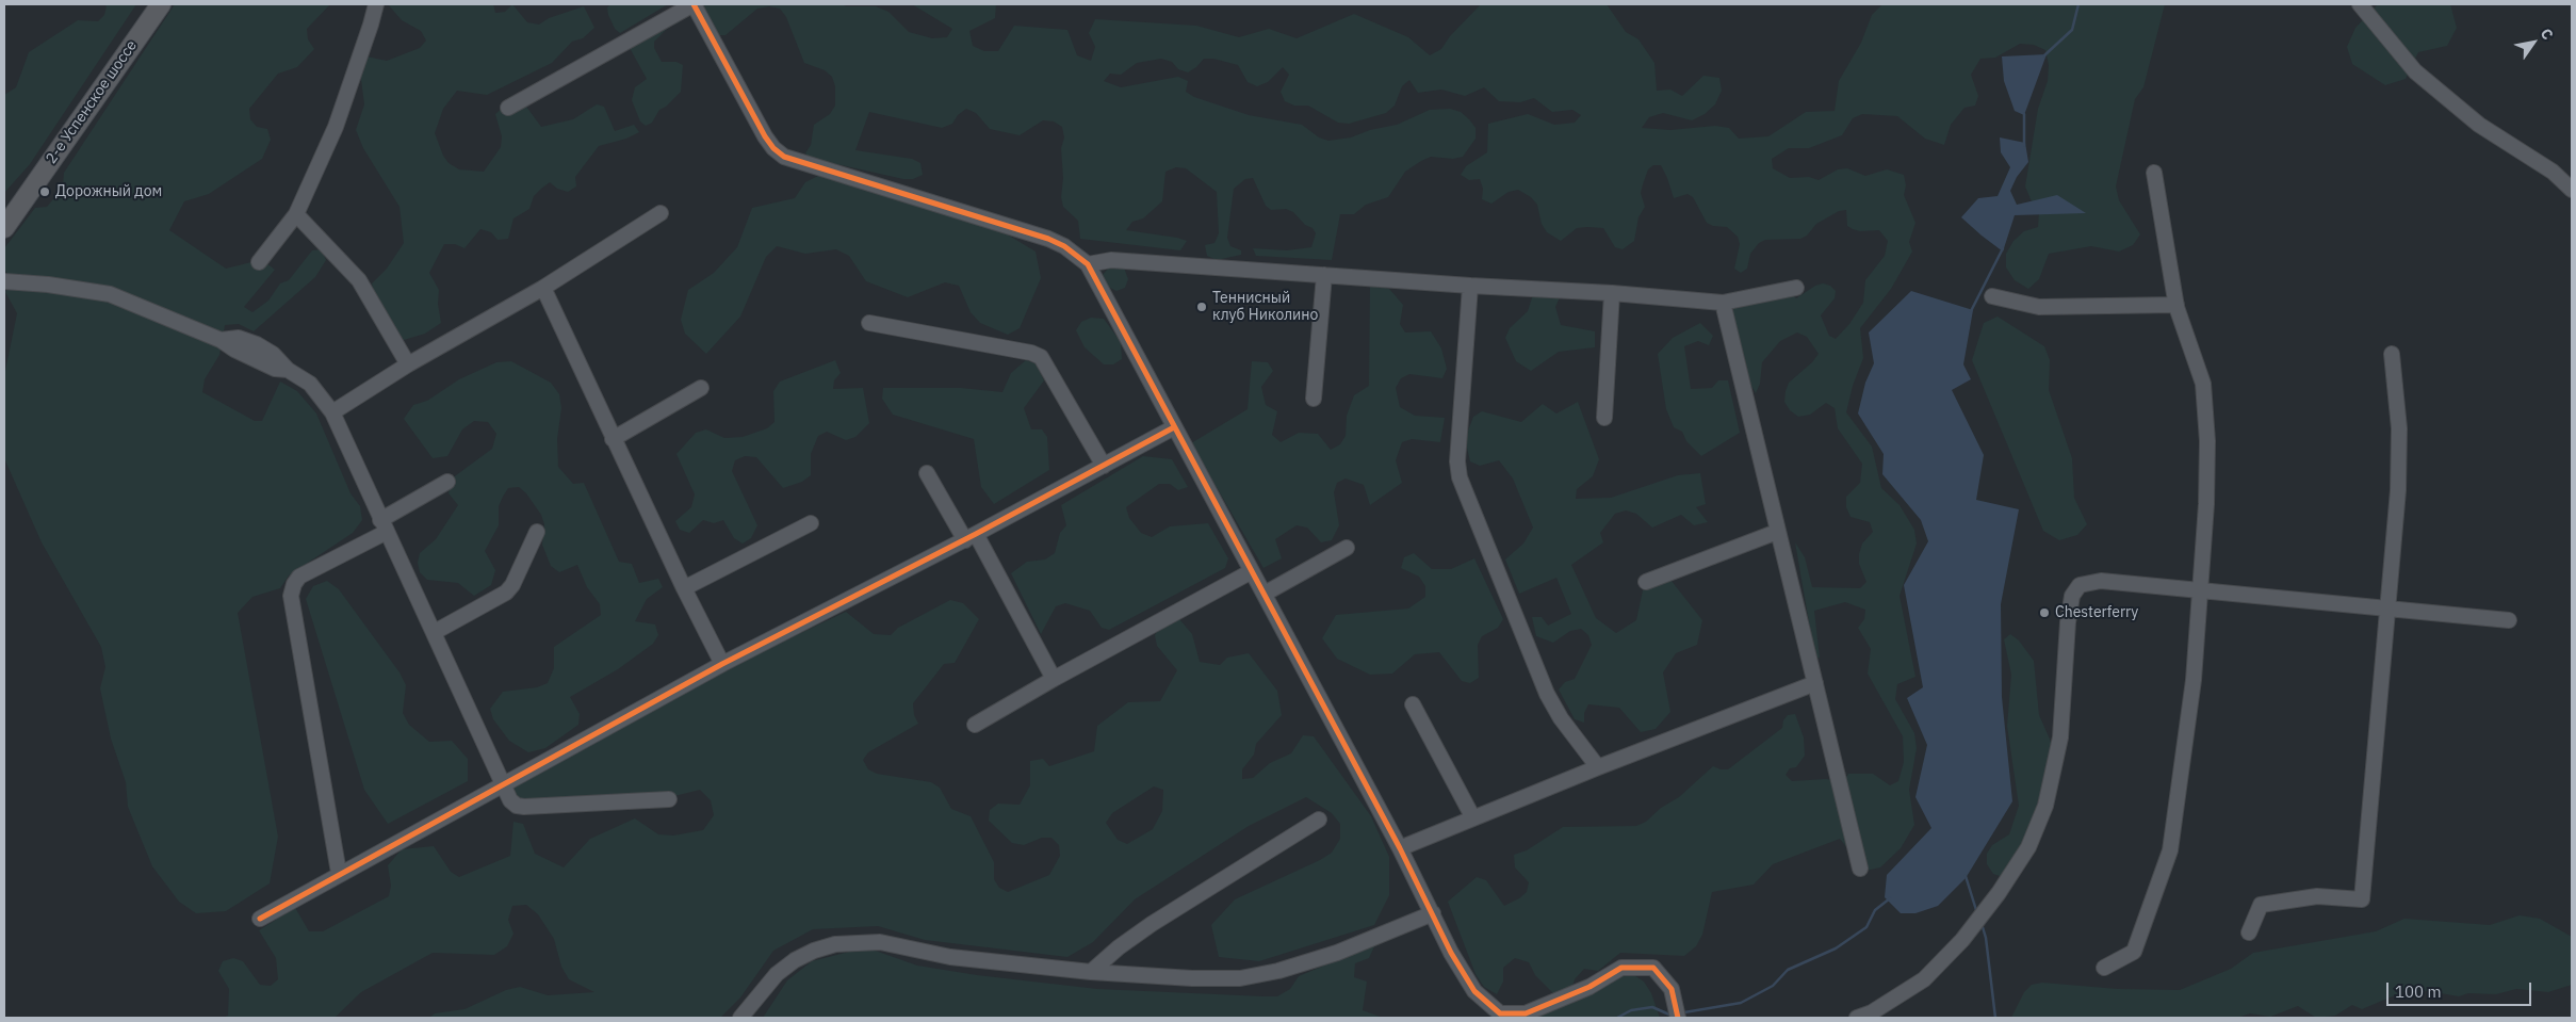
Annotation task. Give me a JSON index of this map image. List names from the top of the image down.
{
  "streets": {
    "main road": ["2-е Успенское шоссе"]
  },
  "places": ["Дорожный дом", "Теннисный клуб Николино", "Chesterferry"],
  "scale_bar": "100 m",
  "north": "top right"
}
